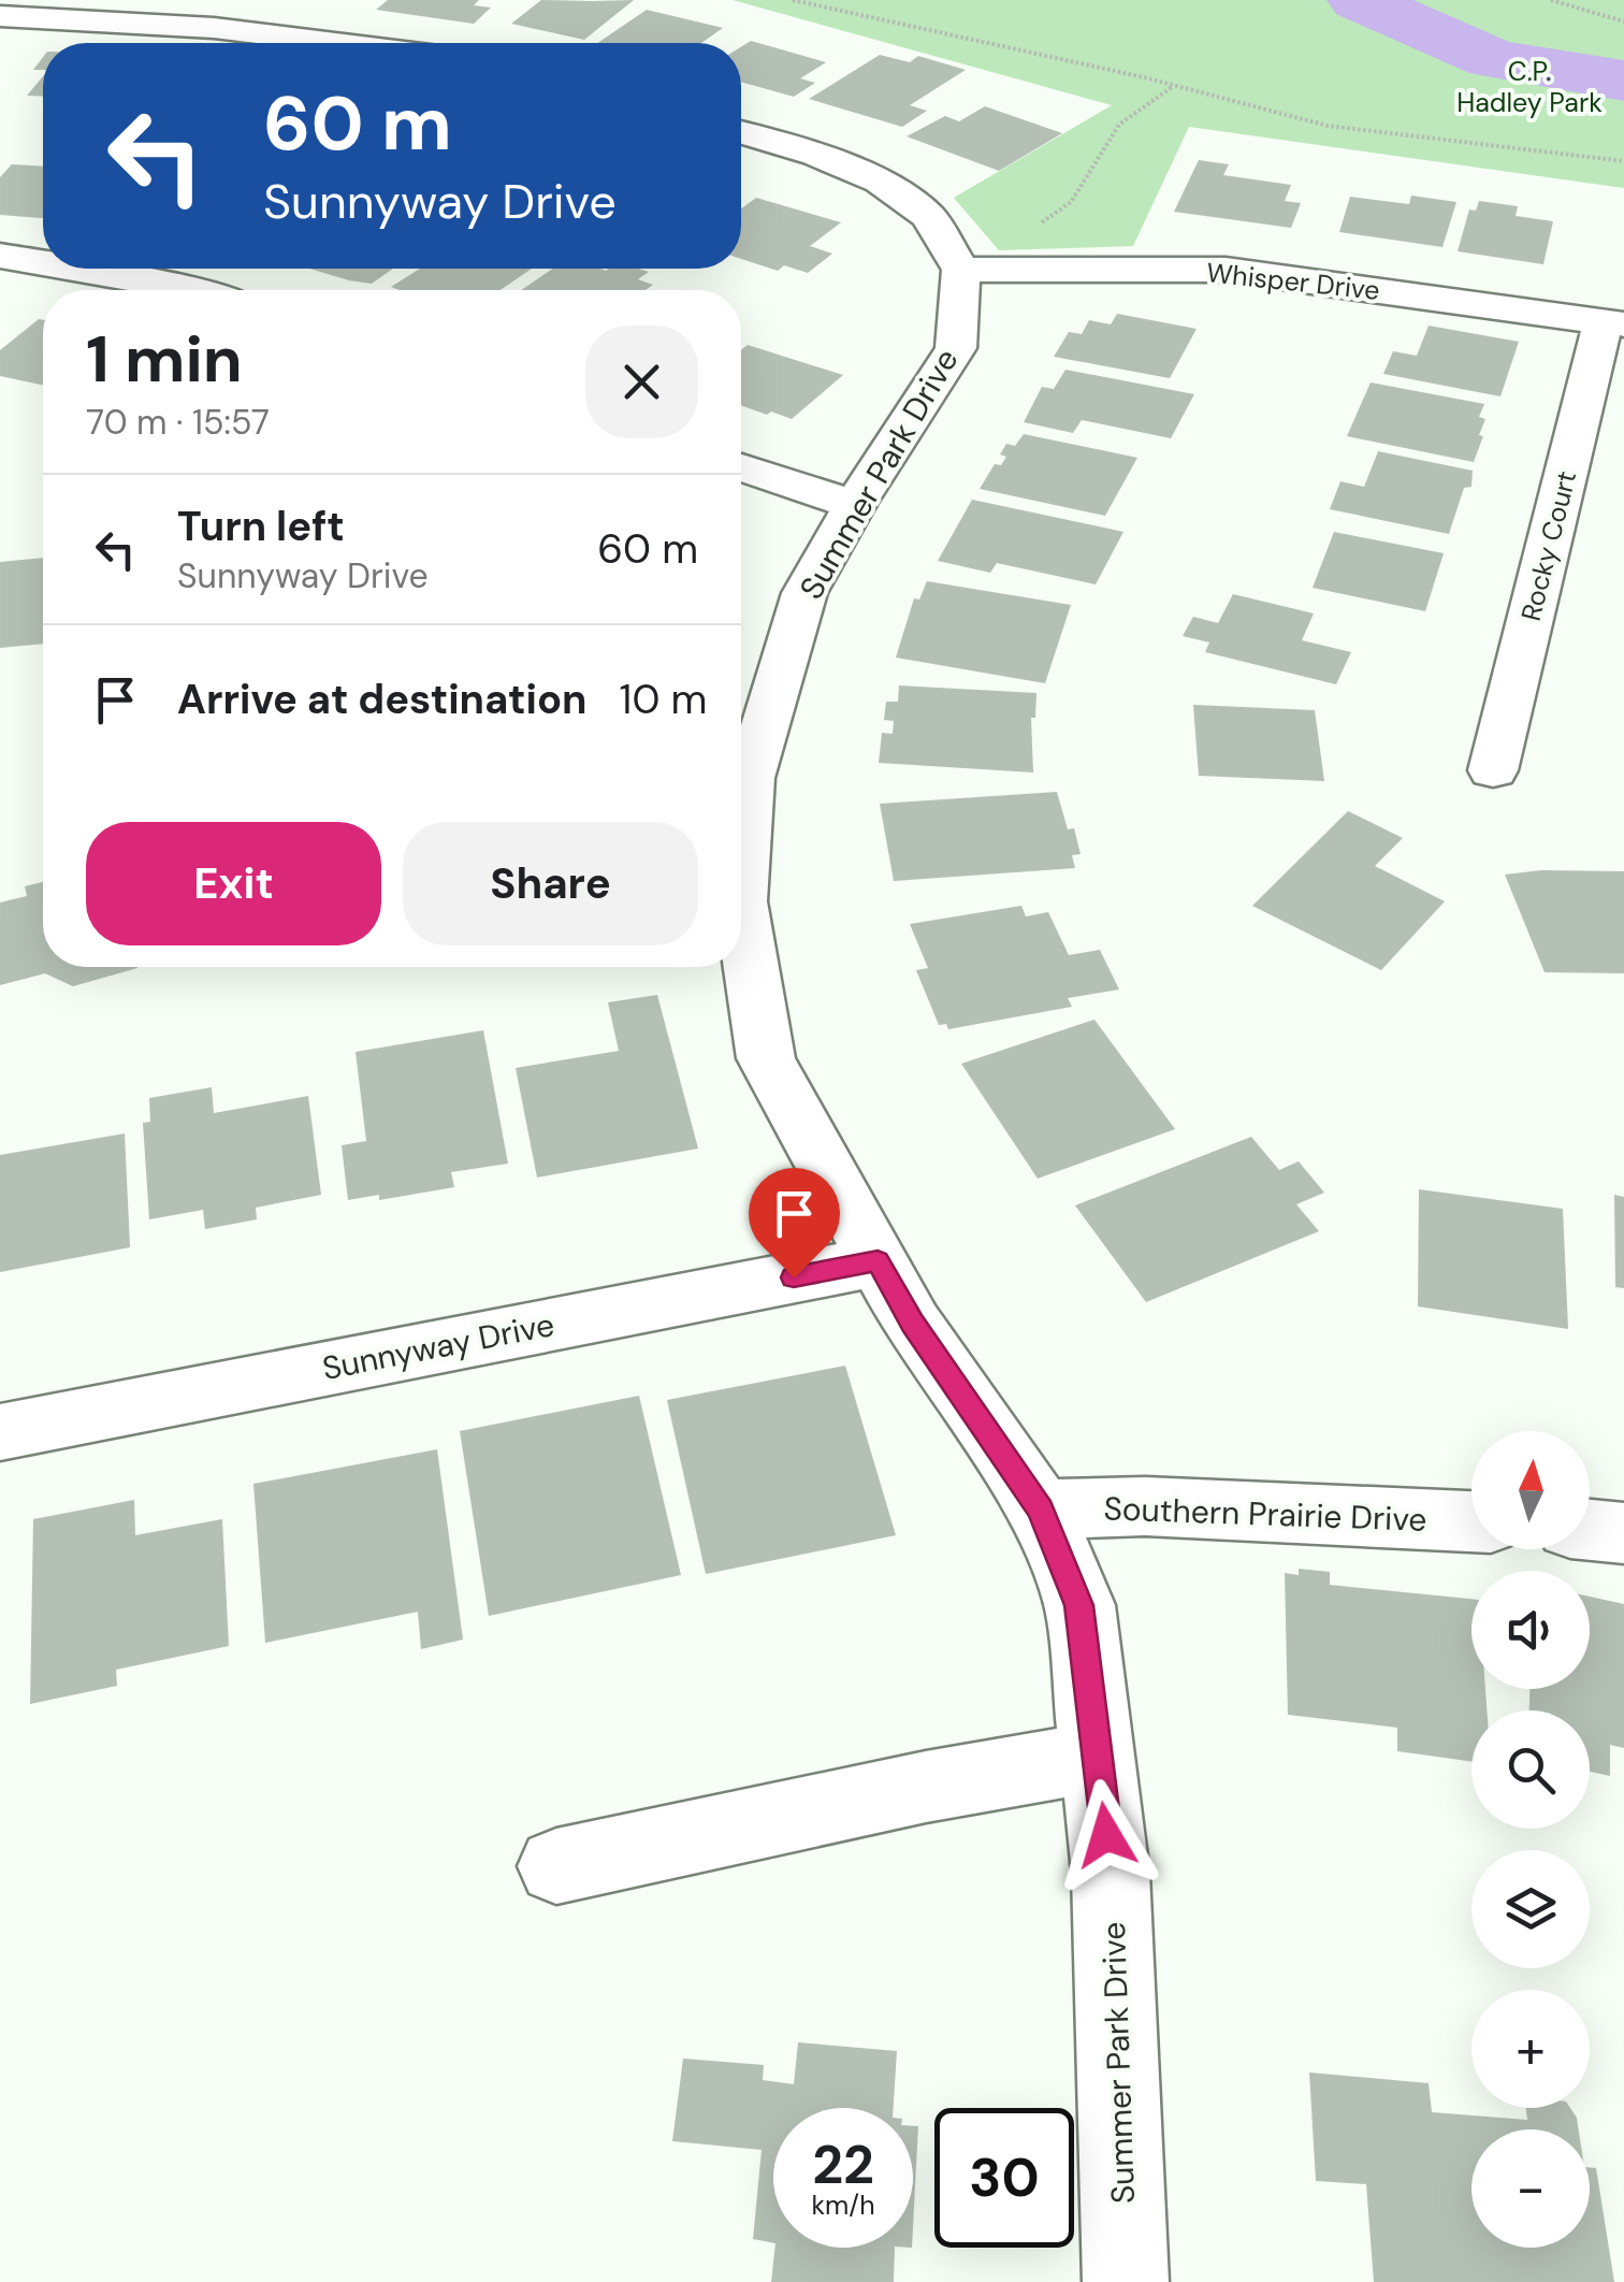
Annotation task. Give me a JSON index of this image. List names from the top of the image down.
{
  "streets": {
    "street": [
      "Whisper Drive",
      "Summer Park Drive",
      "Rocky Court",
      "Sunnyway Drive",
      "Southern Prairie Drive"
    ]
  },
  "crossings": [
    ["Whisper Drive", "Summer Park Drive"],
    ["Whisper Drive", "Rocky Court"],
    ["Summer Park Drive", "Sunnyway Drive"],
    ["Summer Park Drive", "Southern Prairie Drive"]
  ],
  "parks": ["C.P. Hadley Park"],
  "north": "top",
  "page": {
    "turn": ["60 m", "Sunnyway Drive"],
    "heading": ["1 min", "70 m · 15:57"],
    "list": [
      {
        "name": "Turn left",
        "note": "Sunnyway Drive",
        "value": "60 m"
      },
      {
        "name": "Arrive at destination",
        "value": "10 m"
      }
    ],
    "buttons": ["Exit", "Share"],
    "map_buttons": ["+", "−"],
    "speed": "22 km/h",
    "limit": "30"
  }
}
